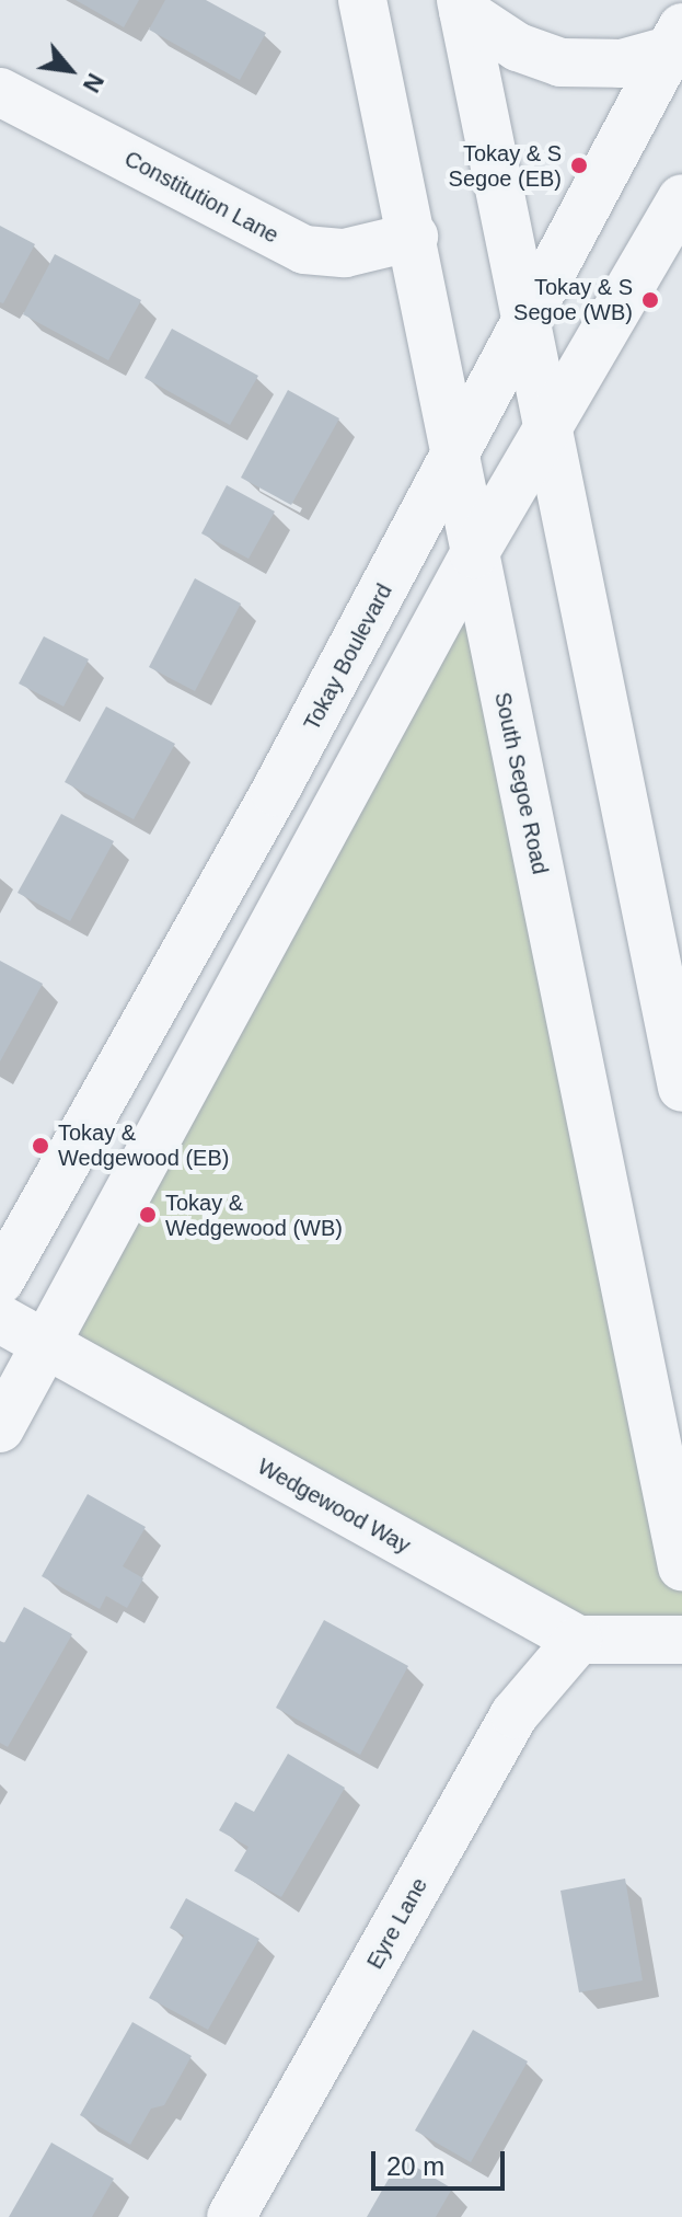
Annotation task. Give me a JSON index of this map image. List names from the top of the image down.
{
  "streets": {
    "street": [
      "Constitution Lane",
      "Tokay Boulevard",
      "South Segoe Road",
      "Wedgewood Way",
      "Eyre Lane"
    ]
  },
  "crossings": [
    ["Constitution Lane", "South Segoe Road"],
    ["Tokay Boulevard", "South Segoe Road"],
    ["Wedgewood Way", "Eyre Lane"]
  ],
  "places": [
    "Tokay & S Segoe (EB)",
    "Tokay & S Segoe (WB)",
    "Tokay & Wedgewood (EB)",
    "Tokay & Wedgewood (WB)"
  ],
  "scale_bar": "20 m",
  "north": "bottom right"
}
